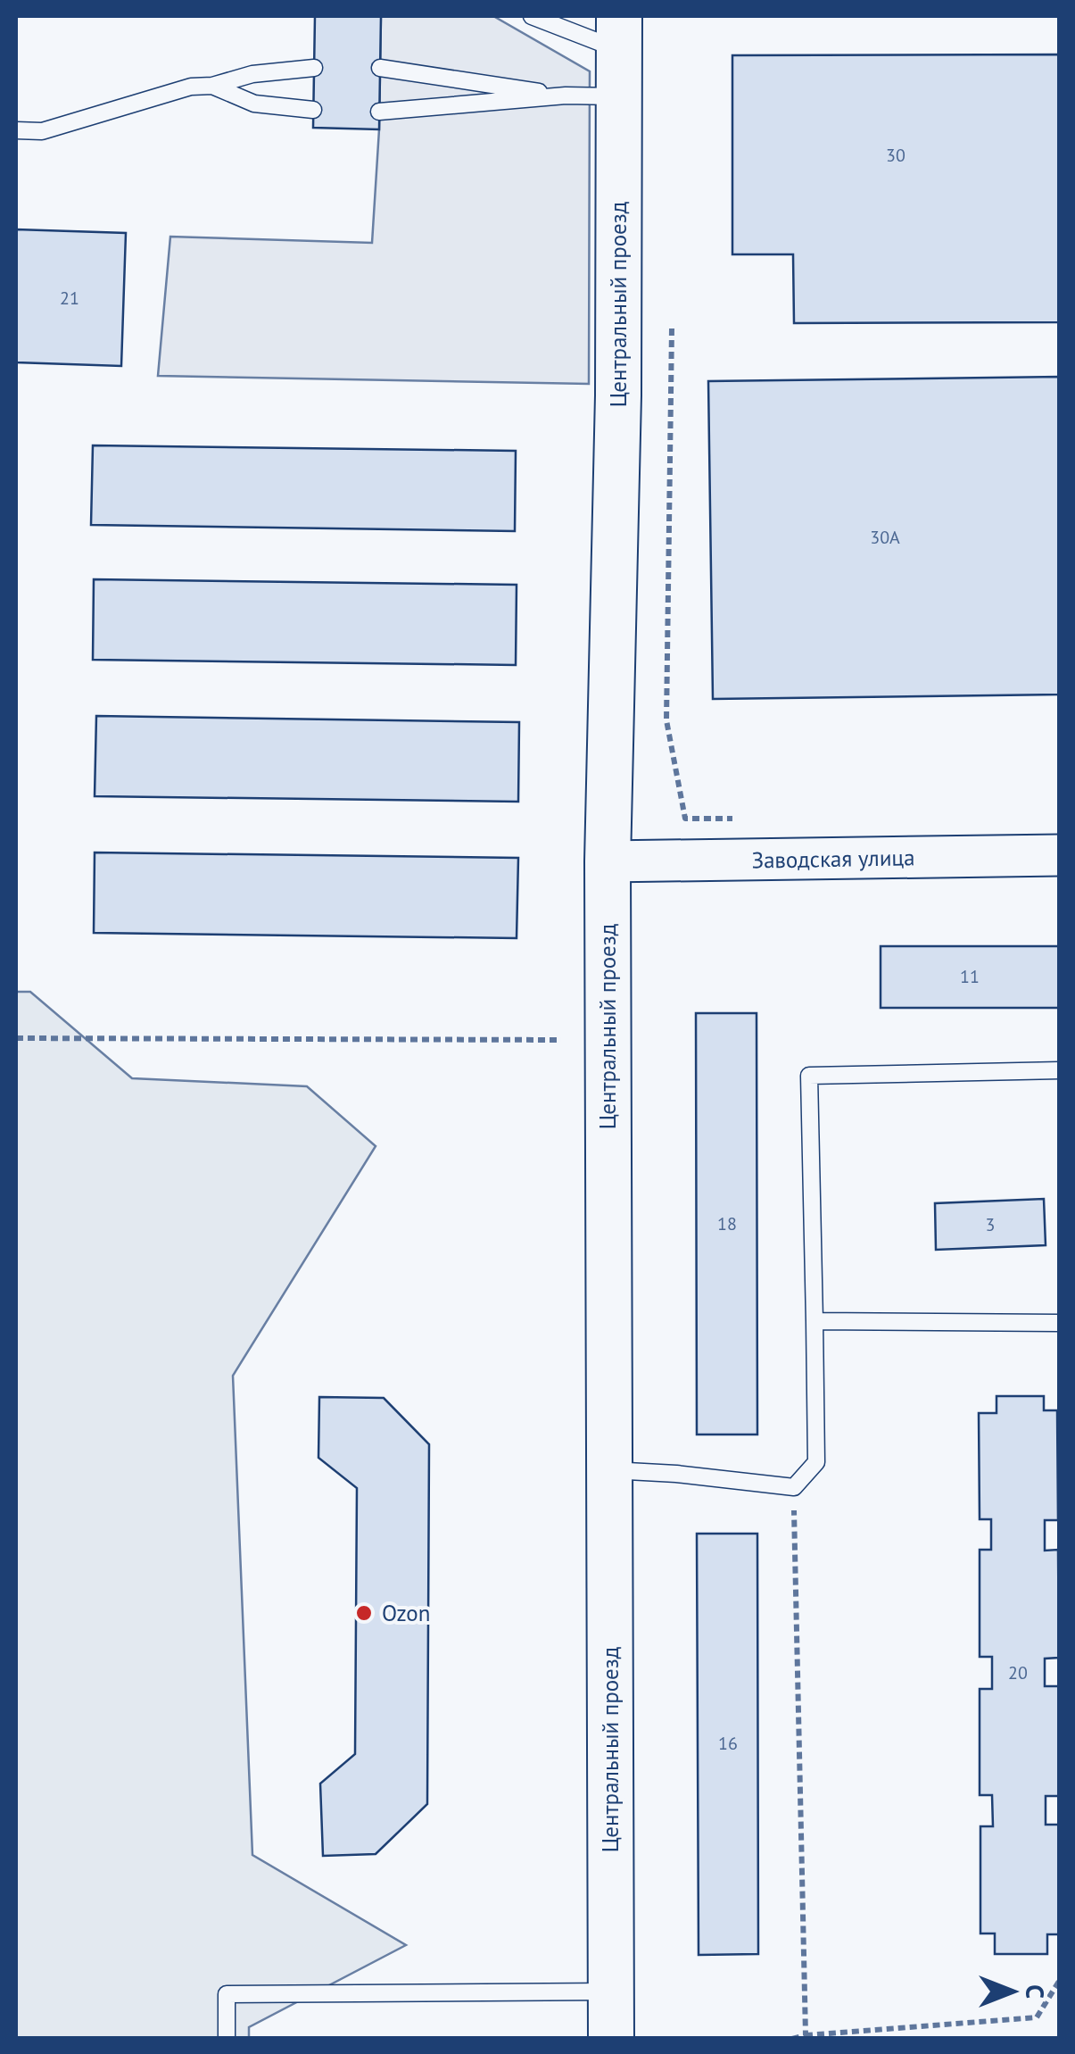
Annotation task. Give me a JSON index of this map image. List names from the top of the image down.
{
  "streets": {
    "main road": ["Центральный проезд"],
    "street": ["Заводская улица"]
  },
  "crossings": [
    ["Центральный проезд", "Заводская улица"]
  ],
  "places": ["Ozon"],
  "house_numbers": [
    "30",
    "21",
    "30А",
    "11",
    "18",
    "3",
    "20",
    "16"
  ],
  "north": "right"
}
